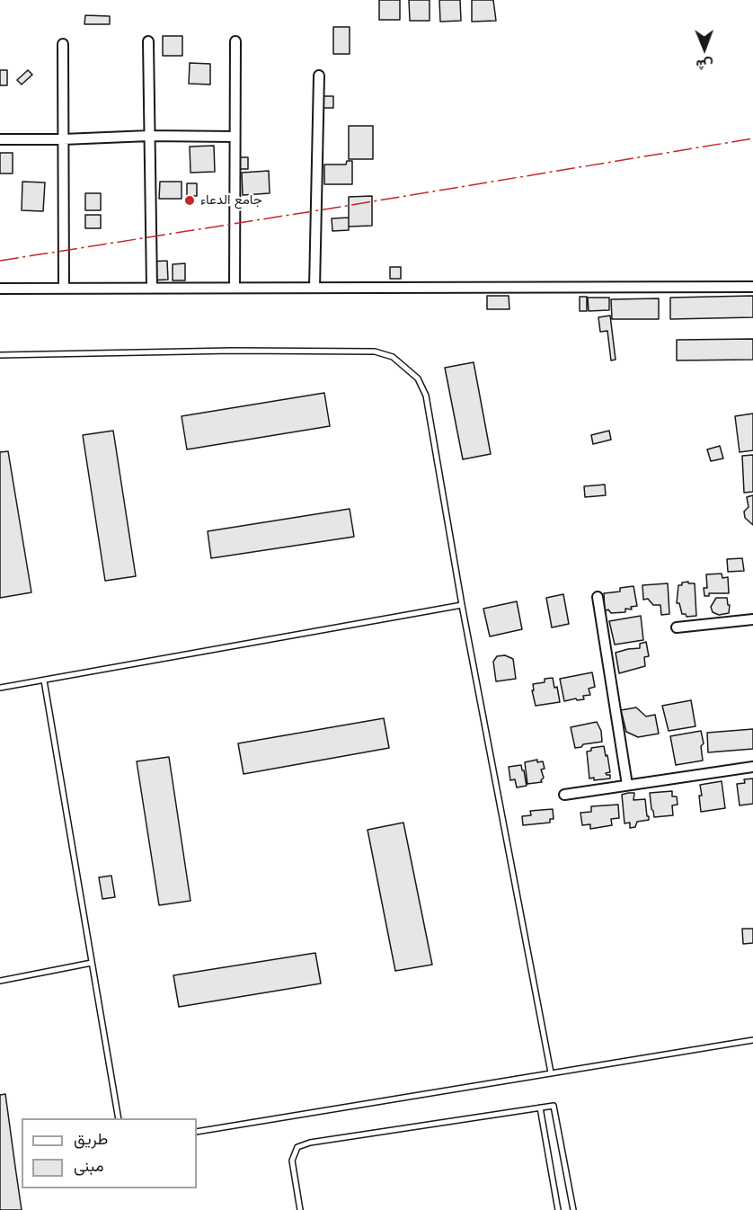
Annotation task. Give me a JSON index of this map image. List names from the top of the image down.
{
  "places": ["جامع الدعاء"],
  "legend": ["طريق", "مبنى"],
  "north": "bottom"
}
